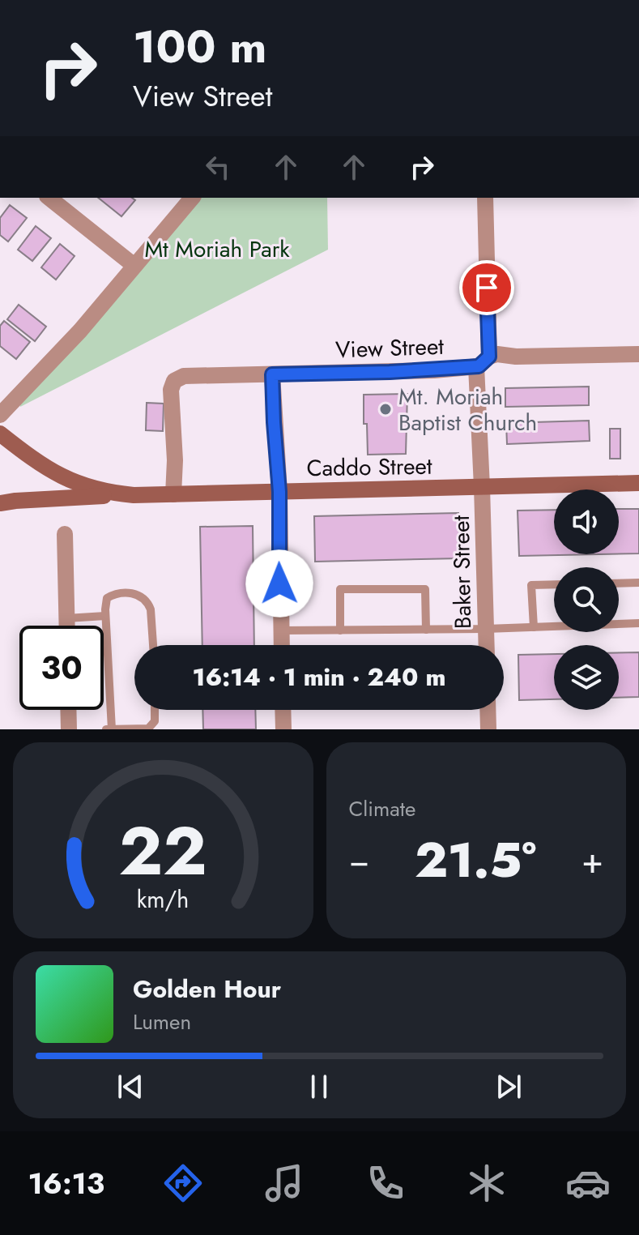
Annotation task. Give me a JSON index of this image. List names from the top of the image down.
{
  "streets": {
    "main road": ["Caddo Street"],
    "street": ["View Street", "Baker Street"]
  },
  "crossings": [
    ["View Street", "Caddo Street"],
    ["View Street", "Baker Street"],
    ["Caddo Street", "Baker Street"]
  ],
  "parks": ["Mt Moriah Park"],
  "places": ["Mt. Moriah Baptist Church"],
  "page": {
    "turn": ["100 m", "View Street"],
    "limit": "30",
    "trip": "16:14 · 1 min · 240 m",
    "tile": "Climate",
    "heat": ["−", "21.5°", "+"],
    "song": ["Golden Hour", "Lumen"],
    "tabs": "16:13",
    "gauge": ["22", "km/h"]
  }
}
